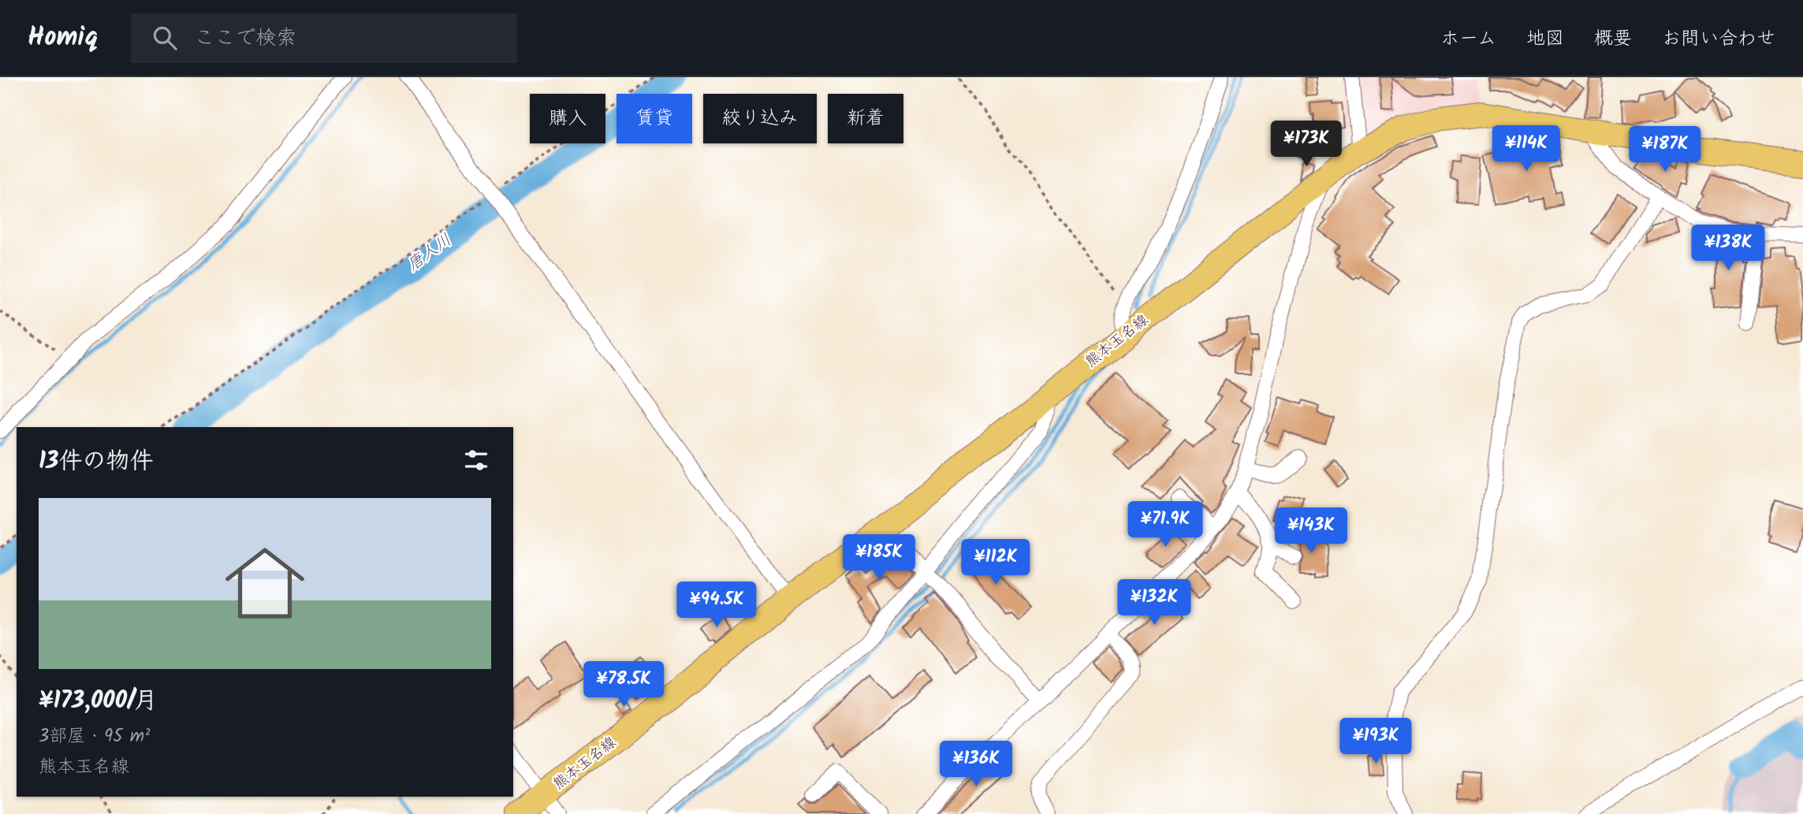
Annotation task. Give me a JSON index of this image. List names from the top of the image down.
{
  "streets": {
    "main road": ["熊本玉名線"]
  },
  "water": ["唐人川"],
  "page": {
    "header": "Homiq",
    "search": "ここで検索",
    "nav": [
      "ホーム",
      "地図",
      "概要",
      "お問い合わせ"
    ],
    "chip": [
      "購入",
      "賃貸",
      "絞り込み",
      "新着"
    ],
    "price": [
      "¥173K",
      "¥114K",
      "¥187K",
      "¥138K",
      "¥71.9K",
      "¥143K",
      "¥185K",
      "¥112K",
      "¥132K",
      "¥94.5K",
      "¥78.5K",
      "¥193K",
      "¥136K"
    ],
    "heading": "13件の物件",
    "list": [
      {
        "name": "¥173,000/月",
        "note": "3部屋 · 95 m² · 熊本玉名線"
      }
    ]
  }
}
